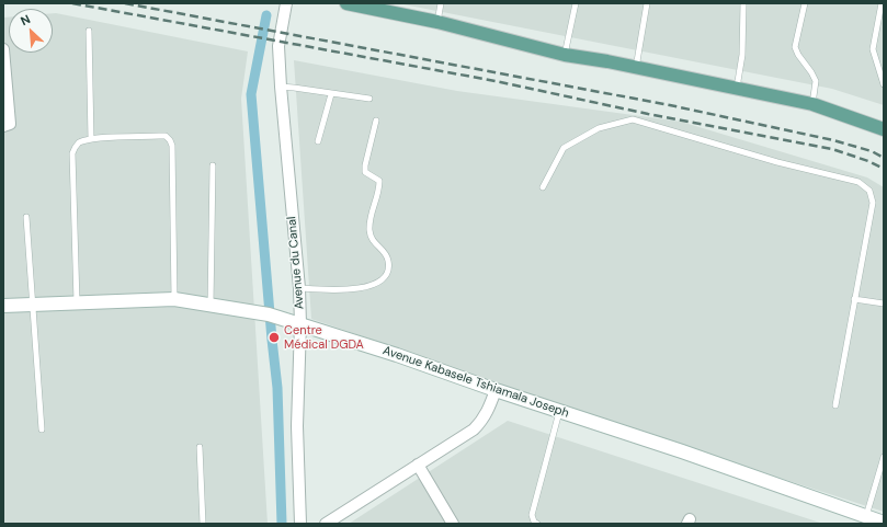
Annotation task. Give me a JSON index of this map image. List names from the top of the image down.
{
  "streets": {
    "main road": ["Avenue Kabasele Tshiamala Joseph"],
    "street": ["Avenue du Canal"]
  },
  "crossings": [
    ["Avenue du Canal", "Avenue Kabasele Tshiamala Joseph"]
  ],
  "places": ["Centre Médical DGDA"],
  "north": "top left"
}
